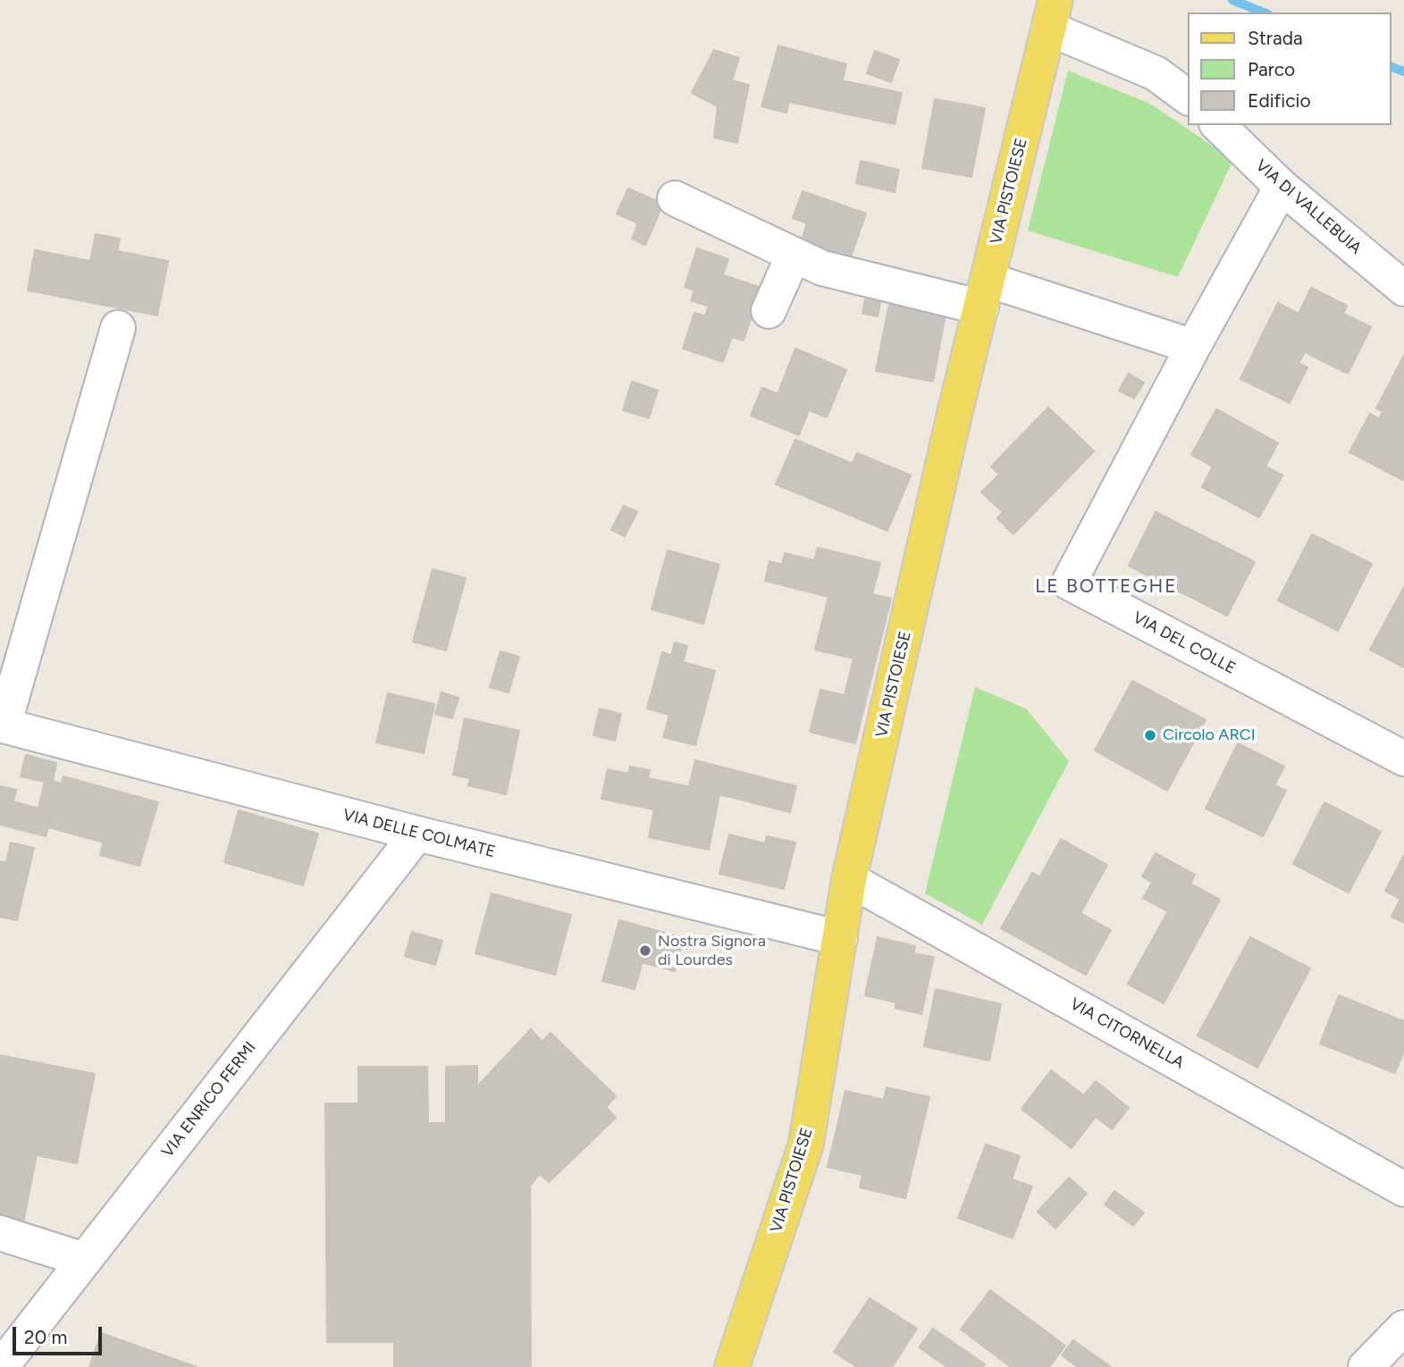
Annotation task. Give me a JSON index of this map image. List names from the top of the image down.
{
  "streets": {
    "main road": ["VIA PISTOIESE"],
    "street": [
      "VIA DI VALLEBUIA",
      "VIA DEL COLLE",
      "VIA DELLE COLMATE",
      "VIA CITORNELLA",
      "VIA ENRICO FERMI"
    ]
  },
  "crossings": [
    ["VIA PISTOIESE", "VIA DELLE COLMATE"],
    ["VIA PISTOIESE", "VIA CITORNELLA"],
    ["VIA DI VALLEBUIA", "VIA DEL COLLE"],
    ["VIA DELLE COLMATE", "VIA ENRICO FERMI"]
  ],
  "districts": ["LE BOTTEGHE"],
  "places": ["Circolo ARCI", "Nostra Signora di Lourdes"],
  "legend": ["Strada", "Parco", "Edificio"],
  "scale_bar": "20 m"
}
